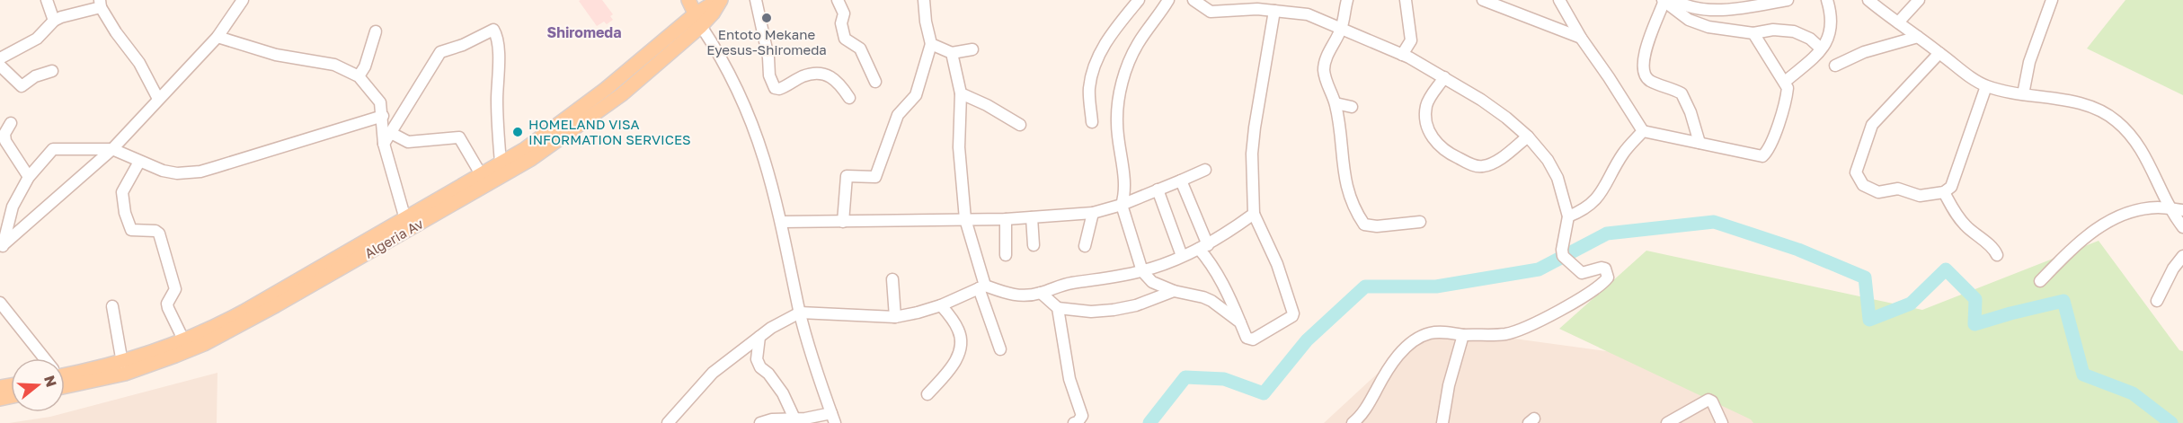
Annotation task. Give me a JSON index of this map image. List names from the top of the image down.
{
  "streets": {
    "main road": ["Algeria Av"]
  },
  "districts": ["Shiromeda"],
  "places": ["Entoto Mekane Eyesus-Shiromeda", "HOMELAND VISA INFORMATION SERVICES"],
  "north": "right"
}
